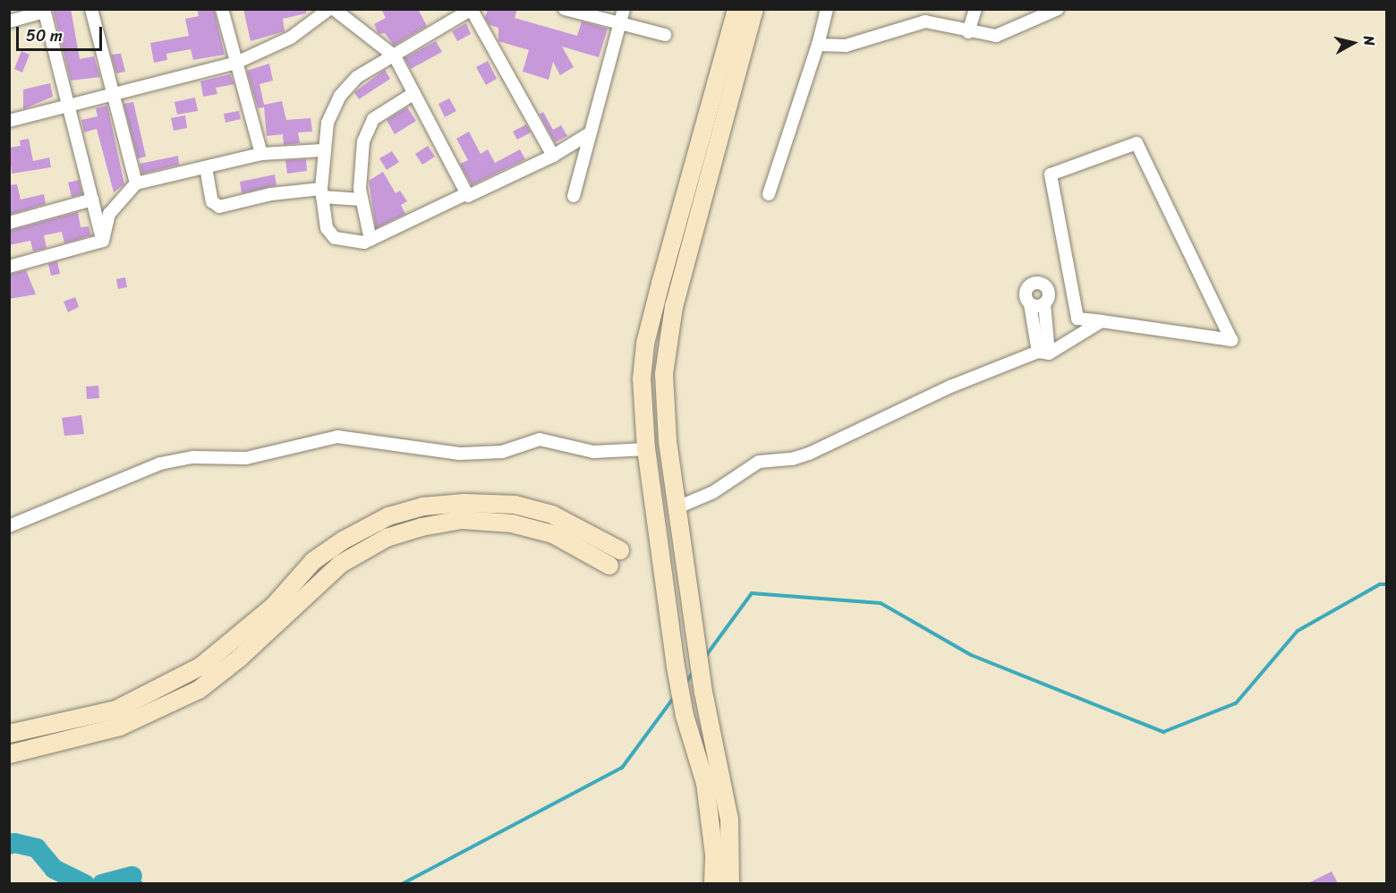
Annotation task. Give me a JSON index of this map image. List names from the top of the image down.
{
  "scale_bar": "50 m",
  "north": "right"
}
